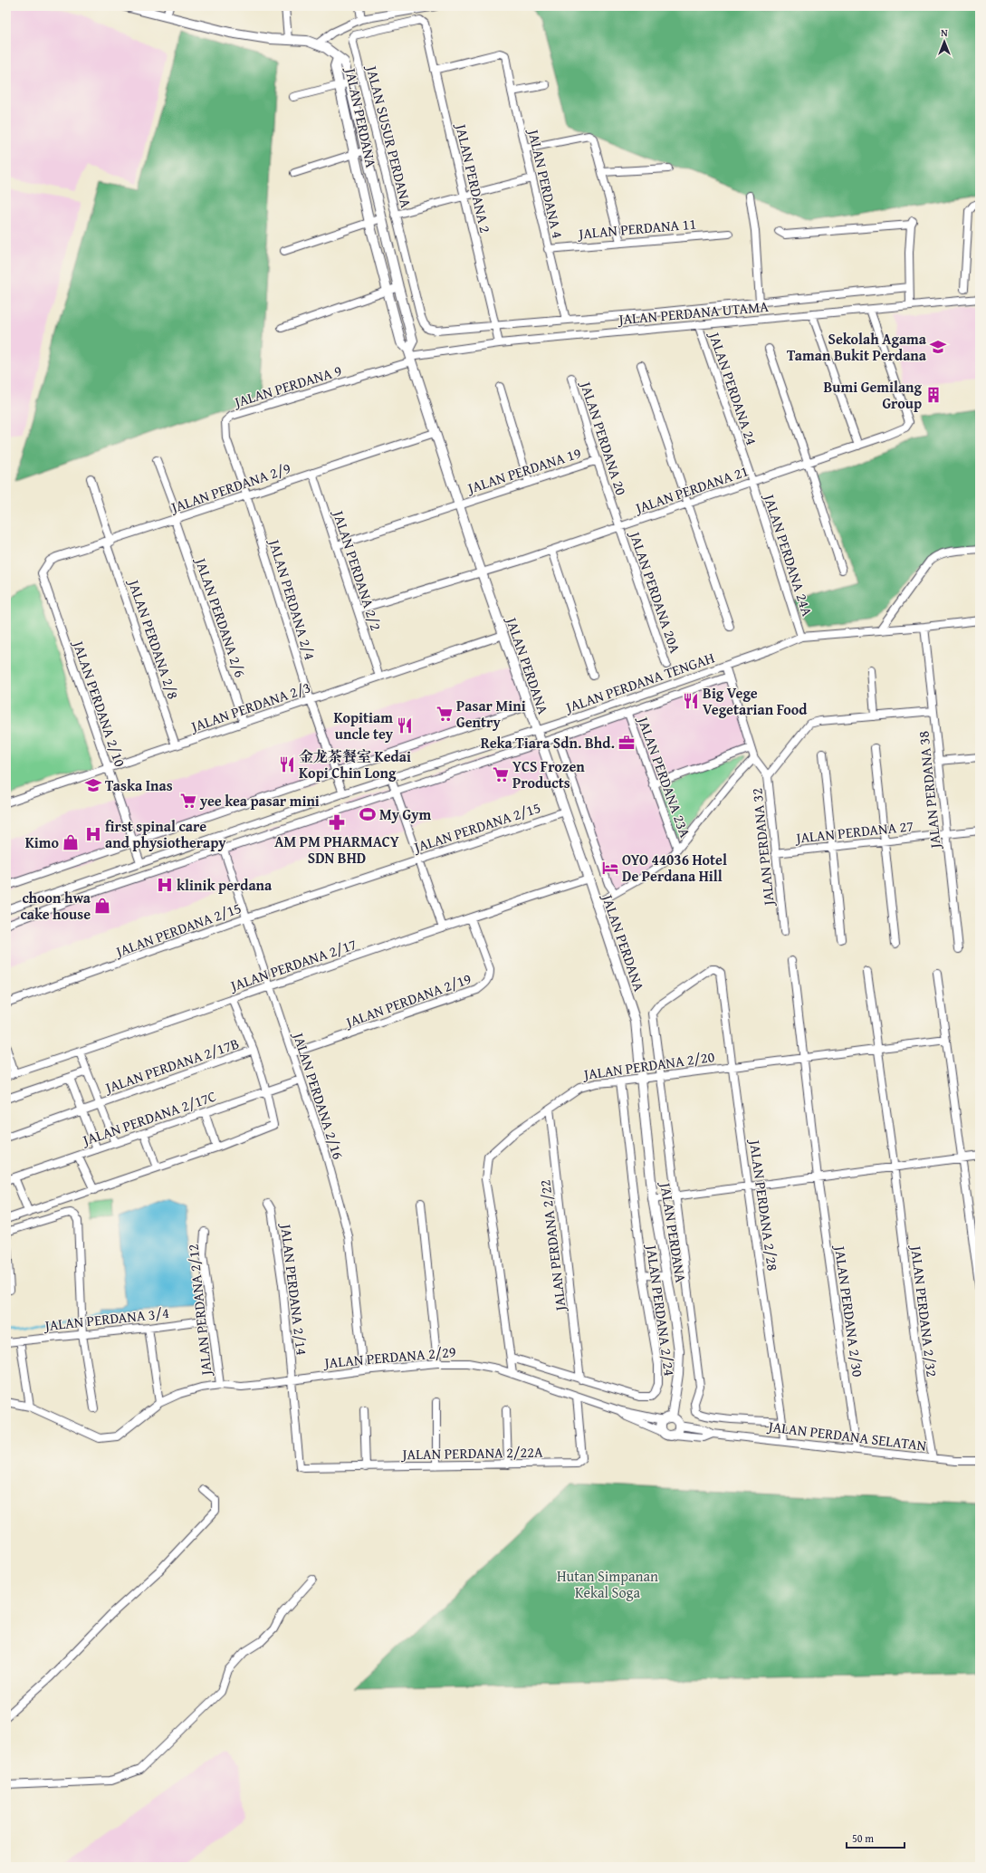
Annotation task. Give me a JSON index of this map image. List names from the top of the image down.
{
  "streets": {
    "street": [
      "JALAN PERDANA",
      "JALAN SUSUR PERDANA",
      "JALAN PERDANA 2",
      "JALAN PERDANA 4",
      "JALAN PERDANA 11",
      "JALAN PERDANA UTAMA",
      "JALAN PERDANA 9",
      "JALAN PERDANA 24",
      "JALAN PERDANA 20",
      "JALAN PERDANA 19",
      "JALAN PERDANA 2/9",
      "JALAN PERDANA 21",
      "JALAN PERDANA 24A",
      "JALAN PERDANA 2/2",
      "JALAN PERDANA 20A",
      "JALAN PERDANA 2/4",
      "JALAN PERDANA 2/6",
      "JALAN PERDANA 2/8",
      "JALAN PERDANA TENGAH",
      "JALAN PERDANA 2/10",
      "JALAN PERDANA 2/3",
      "JALAN PERDANA 23A",
      "JALAN PERDANA 38",
      "JALAN PERDANA 2/15",
      "JALAN PERDANA 27",
      "JALAN PERDANA 32",
      "JALAN PERDANA 2/17",
      "JALAN PERDANA 2/19",
      "JALAN PERDANA 2/17B",
      "JALAN PERDANA 2/20",
      "JALAN PERDANA 2/16",
      "JALAN PERDANA 2/17C",
      "JALAN PERDANA 2/28",
      "JALAN PERDANA 2/22",
      "JALAN PERDANA 2/14",
      "JALAN PERDANA 2/12",
      "JALAN PERDANA 2/24",
      "JALAN PERDANA 2/30",
      "JALAN PERDANA 2/32",
      "JALAN PERDANA 3/4",
      "JALAN PERDANA 2/29",
      "JALAN PERDANA SELATAN",
      "JALAN PERDANA 2/22A"
    ]
  },
  "crossings": [
    ["JALAN PERDANA", "JALAN PERDANA UTAMA"],
    ["JALAN PERDANA", "JALAN PERDANA 9"],
    ["JALAN PERDANA", "JALAN PERDANA 19"],
    ["JALAN PERDANA", "JALAN PERDANA 2/9"],
    ["JALAN PERDANA", "JALAN PERDANA 21"],
    ["JALAN PERDANA", "JALAN PERDANA TENGAH"],
    ["JALAN PERDANA", "JALAN PERDANA 2/3"],
    ["JALAN PERDANA", "JALAN PERDANA 2/15"],
    ["JALAN PERDANA", "JALAN PERDANA 2/17"],
    ["JALAN PERDANA", "JALAN PERDANA 2/20"],
    ["JALAN SUSUR PERDANA", "JALAN PERDANA 2"],
    ["JALAN SUSUR PERDANA", "JALAN PERDANA 4"],
    ["JALAN PERDANA 2", "JALAN PERDANA 4"],
    ["JALAN PERDANA 2", "JALAN PERDANA UTAMA"],
    ["JALAN PERDANA 4", "JALAN PERDANA 11"],
    ["JALAN PERDANA UTAMA", "JALAN PERDANA 9"],
    ["JALAN PERDANA UTAMA", "JALAN PERDANA 24"],
    ["JALAN PERDANA UTAMA", "JALAN PERDANA 21"],
    ["JALAN PERDANA 9", "JALAN PERDANA 2/9"],
    ["JALAN PERDANA 9", "JALAN PERDANA 2/4"],
    ["JALAN PERDANA 24", "JALAN PERDANA 21"],
    ["JALAN PERDANA 24", "JALAN PERDANA 24A"],
    ["JALAN PERDANA 20", "JALAN PERDANA 19"],
    ["JALAN PERDANA 20", "JALAN PERDANA 21"],
    ["JALAN PERDANA 20", "JALAN PERDANA 20A"],
    ["JALAN PERDANA 19", "JALAN PERDANA 2/2"],
    ["JALAN PERDANA 2/9", "JALAN PERDANA 2/2"],
    ["JALAN PERDANA 2/9", "JALAN PERDANA 2/4"],
    ["JALAN PERDANA 2/9", "JALAN PERDANA 2/6"],
    ["JALAN PERDANA 2/9", "JALAN PERDANA 2/8"],
    ["JALAN PERDANA 2/9", "JALAN PERDANA 2/10"],
    ["JALAN PERDANA 21", "JALAN PERDANA 24A"],
    ["JALAN PERDANA 21", "JALAN PERDANA 2/2"],
    ["JALAN PERDANA 21", "JALAN PERDANA 20A"],
    ["JALAN PERDANA 24A", "JALAN PERDANA TENGAH"],
    ["JALAN PERDANA 2/2", "JALAN PERDANA 2/3"],
    ["JALAN PERDANA 2/4", "JALAN PERDANA TENGAH"],
    ["JALAN PERDANA 2/4", "JALAN PERDANA 2/3"],
    ["JALAN PERDANA 2/6", "JALAN PERDANA 2/3"],
    ["JALAN PERDANA 2/8", "JALAN PERDANA 2/3"],
    ["JALAN PERDANA TENGAH", "JALAN PERDANA 2/10"],
    ["JALAN PERDANA TENGAH", "JALAN PERDANA 38"],
    ["JALAN PERDANA TENGAH", "JALAN PERDANA 2/16"],
    ["JALAN PERDANA 2/10", "JALAN PERDANA 2/3"],
    ["JALAN PERDANA 38", "JALAN PERDANA 27"],
    ["JALAN PERDANA 38", "JALAN PERDANA 32"],
    ["JALAN PERDANA 2/15", "JALAN PERDANA 2/16"],
    ["JALAN PERDANA 27", "JALAN PERDANA 32"],
    ["JALAN PERDANA 2/17", "JALAN PERDANA 2/19"],
    ["JALAN PERDANA 2/17", "JALAN PERDANA 2/16"],
    ["JALAN PERDANA 2/19", "JALAN PERDANA 2/16"],
    ["JALAN PERDANA 2/20", "JALAN PERDANA 2/28"],
    ["JALAN PERDANA 2/20", "JALAN PERDANA 2/22"],
    ["JALAN PERDANA 2/20", "JALAN PERDANA 2/24"],
    ["JALAN PERDANA 2/20", "JALAN PERDANA 2/30"],
    ["JALAN PERDANA 2/20", "JALAN PERDANA 2/32"],
    ["JALAN PERDANA 2/20", "JALAN PERDANA 2/29"],
    ["JALAN PERDANA 2/16", "JALAN PERDANA 2/17C"],
    ["JALAN PERDANA 2/16", "JALAN PERDANA 2/29"],
    ["JALAN PERDANA 2/28", "JALAN PERDANA SELATAN"],
    ["JALAN PERDANA 2/22", "JALAN PERDANA 2/24"],
    ["JALAN PERDANA 2/14", "JALAN PERDANA 2/29"],
    ["JALAN PERDANA 2/14", "JALAN PERDANA 2/22A"],
    ["JALAN PERDANA 2/12", "JALAN PERDANA 3/4"],
    ["JALAN PERDANA 2/12", "JALAN PERDANA 2/29"],
    ["JALAN PERDANA 2/30", "JALAN PERDANA SELATAN"],
    ["JALAN PERDANA 2/32", "JALAN PERDANA SELATAN"],
    ["JALAN PERDANA 2/29", "JALAN PERDANA 2/22A"]
  ],
  "parks": ["Hutan Simpanan Kekal Soga"],
  "places": {
    "school or university": ["Sekolah Agama Taman Bukit Perdana", "Taska Inas"],
    "building": ["Bumi Gemilang Group"],
    "restaurant": ["Big Vege Vegetarian Food", "Kopitiam uncle tey", "金龙茶餐室 Kedai Kopi Chin Long"],
    "supermarket": ["Pasar Mini Gentry", "YCS Frozen Products", "yee kea pasar mini"],
    "office": ["Reka Tiara Sdn. Bhd."],
    "sports": ["My Gym"],
    "pharmacy": ["AM PM PHARMACY SDN BHD"],
    "hospital": ["first spinal care and physiotherapy", "klinik perdana"],
    "shop": ["Kimo", "choon hwa cake house"],
    "hotel": ["OYO 44036 Hotel De Perdana Hill"]
  },
  "scale_bar": "50 m",
  "north": "top"
}
